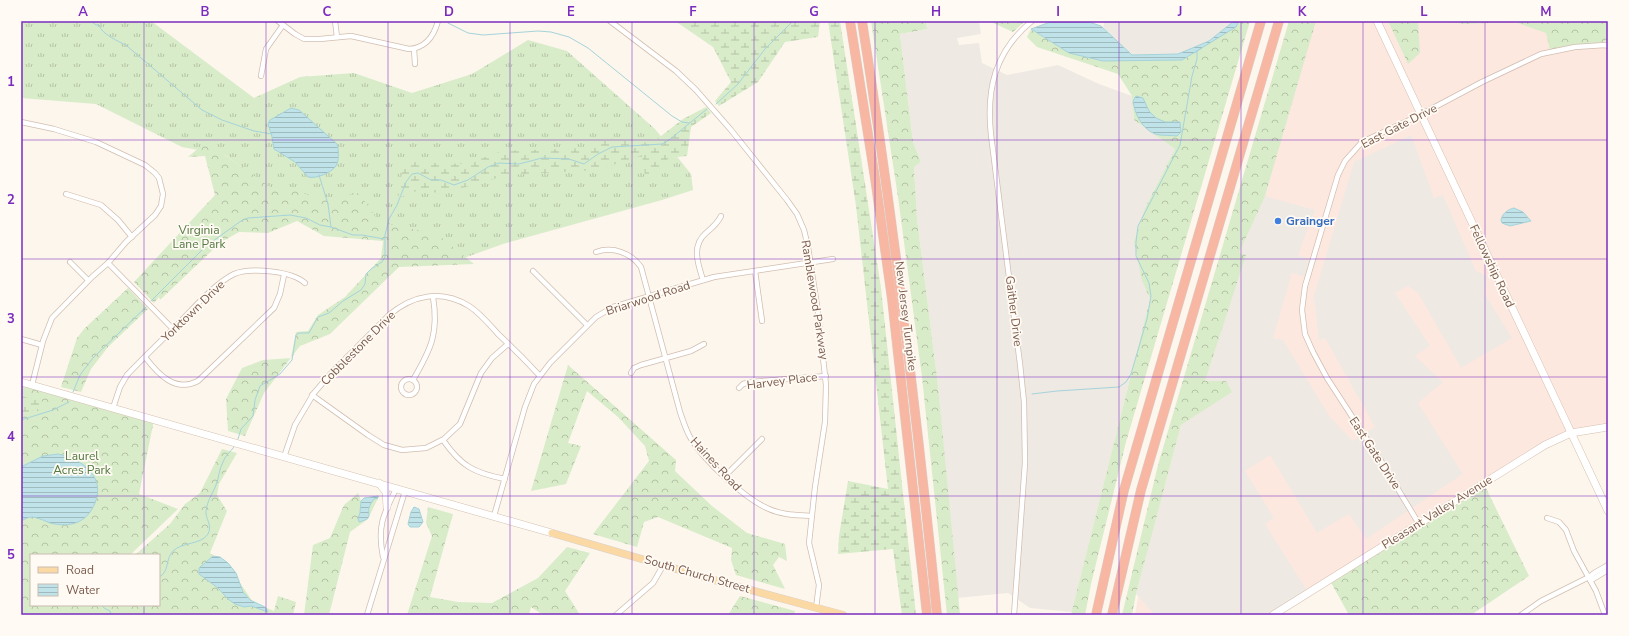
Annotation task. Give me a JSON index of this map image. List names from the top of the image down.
{
  "streets": {
    "highway": ["New Jersey Turnpike"],
    "main road": ["South Church Street"],
    "street": [
      "East Gate Drive",
      "Fellowship Road",
      "Briarwood Road",
      "Ramblewood Parkway",
      "Yorktown Drive",
      "Gaither Drive",
      "Cobblestone Drive",
      "Harvey Place",
      "Haines Road",
      "Pleasant Valley Avenue"
    ]
  },
  "crossings": [
    ["East Gate Drive", "Fellowship Road"],
    ["East Gate Drive", "Pleasant Valley Avenue"],
    ["Fellowship Road", "Pleasant Valley Avenue"],
    ["Briarwood Road", "Ramblewood Parkway"],
    ["Briarwood Road", "Cobblestone Drive"],
    ["Briarwood Road", "Haines Road"],
    ["Ramblewood Parkway", "Harvey Place"],
    ["Ramblewood Parkway", "Haines Road"],
    ["Ramblewood Parkway", "South Church Street"]
  ],
  "parks": ["Virginia Lane Park", "Laurel Acres Park"],
  "places": ["Grainger"],
  "legend": ["Road", "Water"],
  "grid": {
    "columns": [
      "A",
      "B",
      "C",
      "D",
      "E",
      "F",
      "G",
      "H",
      "I",
      "J",
      "K",
      "L",
      "M"
    ],
    "rows": [
      "1",
      "2",
      "3",
      "4",
      "5"
    ]
  }
}
